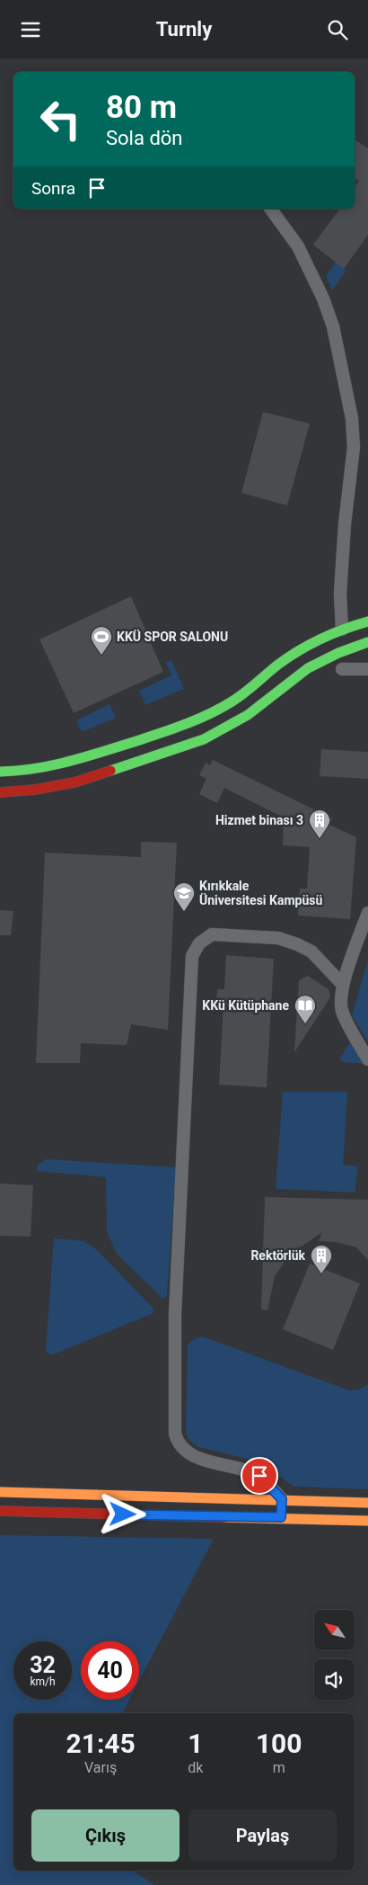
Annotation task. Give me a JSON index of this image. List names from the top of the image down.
{
  "places": {
    "sports": ["KKÜ SPOR SALONU"],
    "building": ["Hizmet binası 3", "Rektörlük"],
    "school or university": ["Kırıkkale Üniversitesi Kampüsü"],
    "library": ["KKü Kütüphane"]
  },
  "north": "top left",
  "page": {
    "header": "Turnly",
    "turn": ["80 m", "Sola dön"],
    "then": "Sonra",
    "speed": "32 km/h",
    "limit": "40",
    "eta": [
      "21:45",
      "Varış",
      "1",
      "dk",
      "100",
      "m"
    ],
    "buttons": ["Çıkış", "Paylaş"]
  }
}
